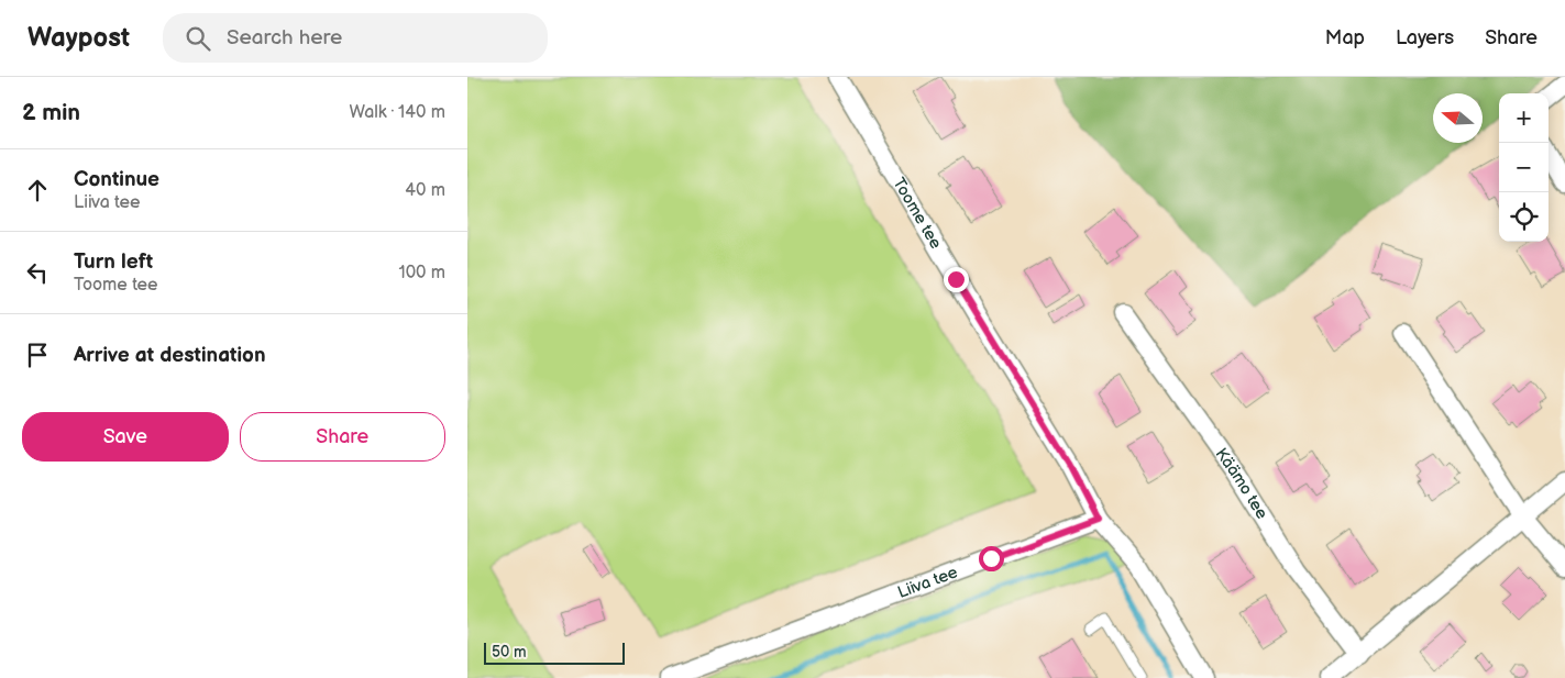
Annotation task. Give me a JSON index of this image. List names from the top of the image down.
{
  "streets": {
    "street": ["Toome tee", "Käämo tee", "Liiva tee"]
  },
  "crossings": [
    ["Toome tee", "Liiva tee"]
  ],
  "scale_bar": "50 m",
  "north": "left",
  "page": {
    "header": "Waypost",
    "search": "Search here",
    "nav": ["Map", "Layers", "Share"],
    "heading": ["2 min", "Walk · 140 m"],
    "map_buttons": ["+", "−"],
    "list": [
      ["Continue", "Liiva tee", "40 m"],
      ["Turn left", "Toome tee", "100 m"],
      "Arrive at destination"
    ],
    "buttons": ["Save", "Share"],
    "scale": "50 m"
  }
}
